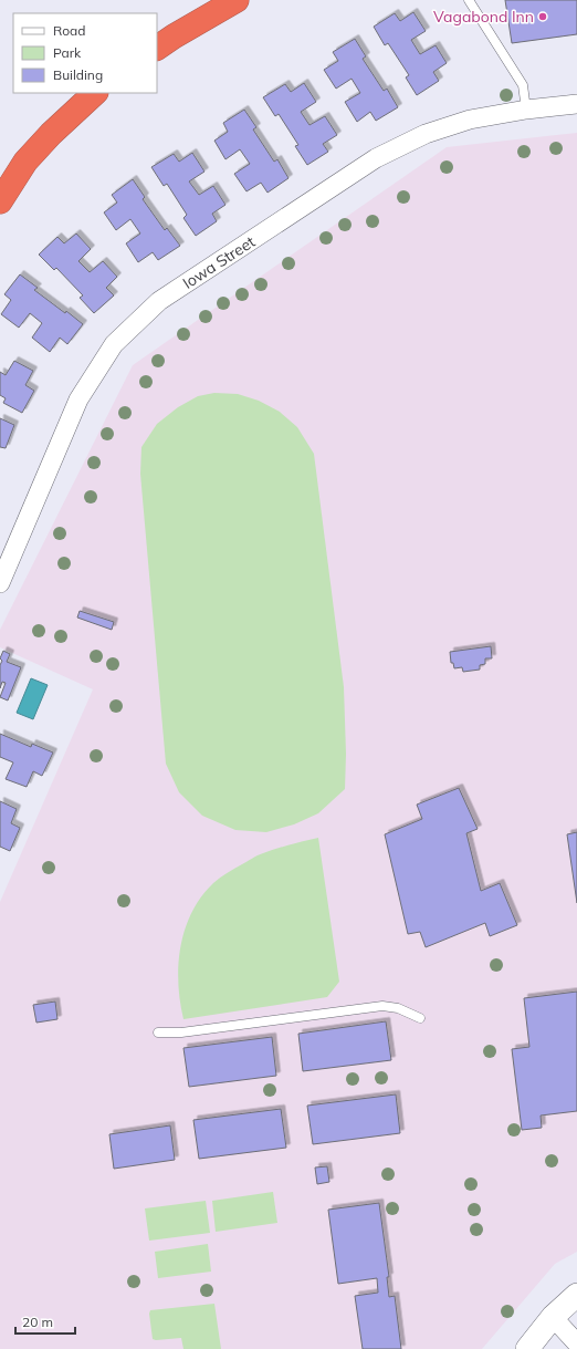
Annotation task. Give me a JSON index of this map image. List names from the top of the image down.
{
  "streets": {
    "street": ["Iowa Street"]
  },
  "places": ["Vagabond Inn"],
  "legend": ["Road", "Park", "Building"],
  "scale_bar": "20 m"
}
